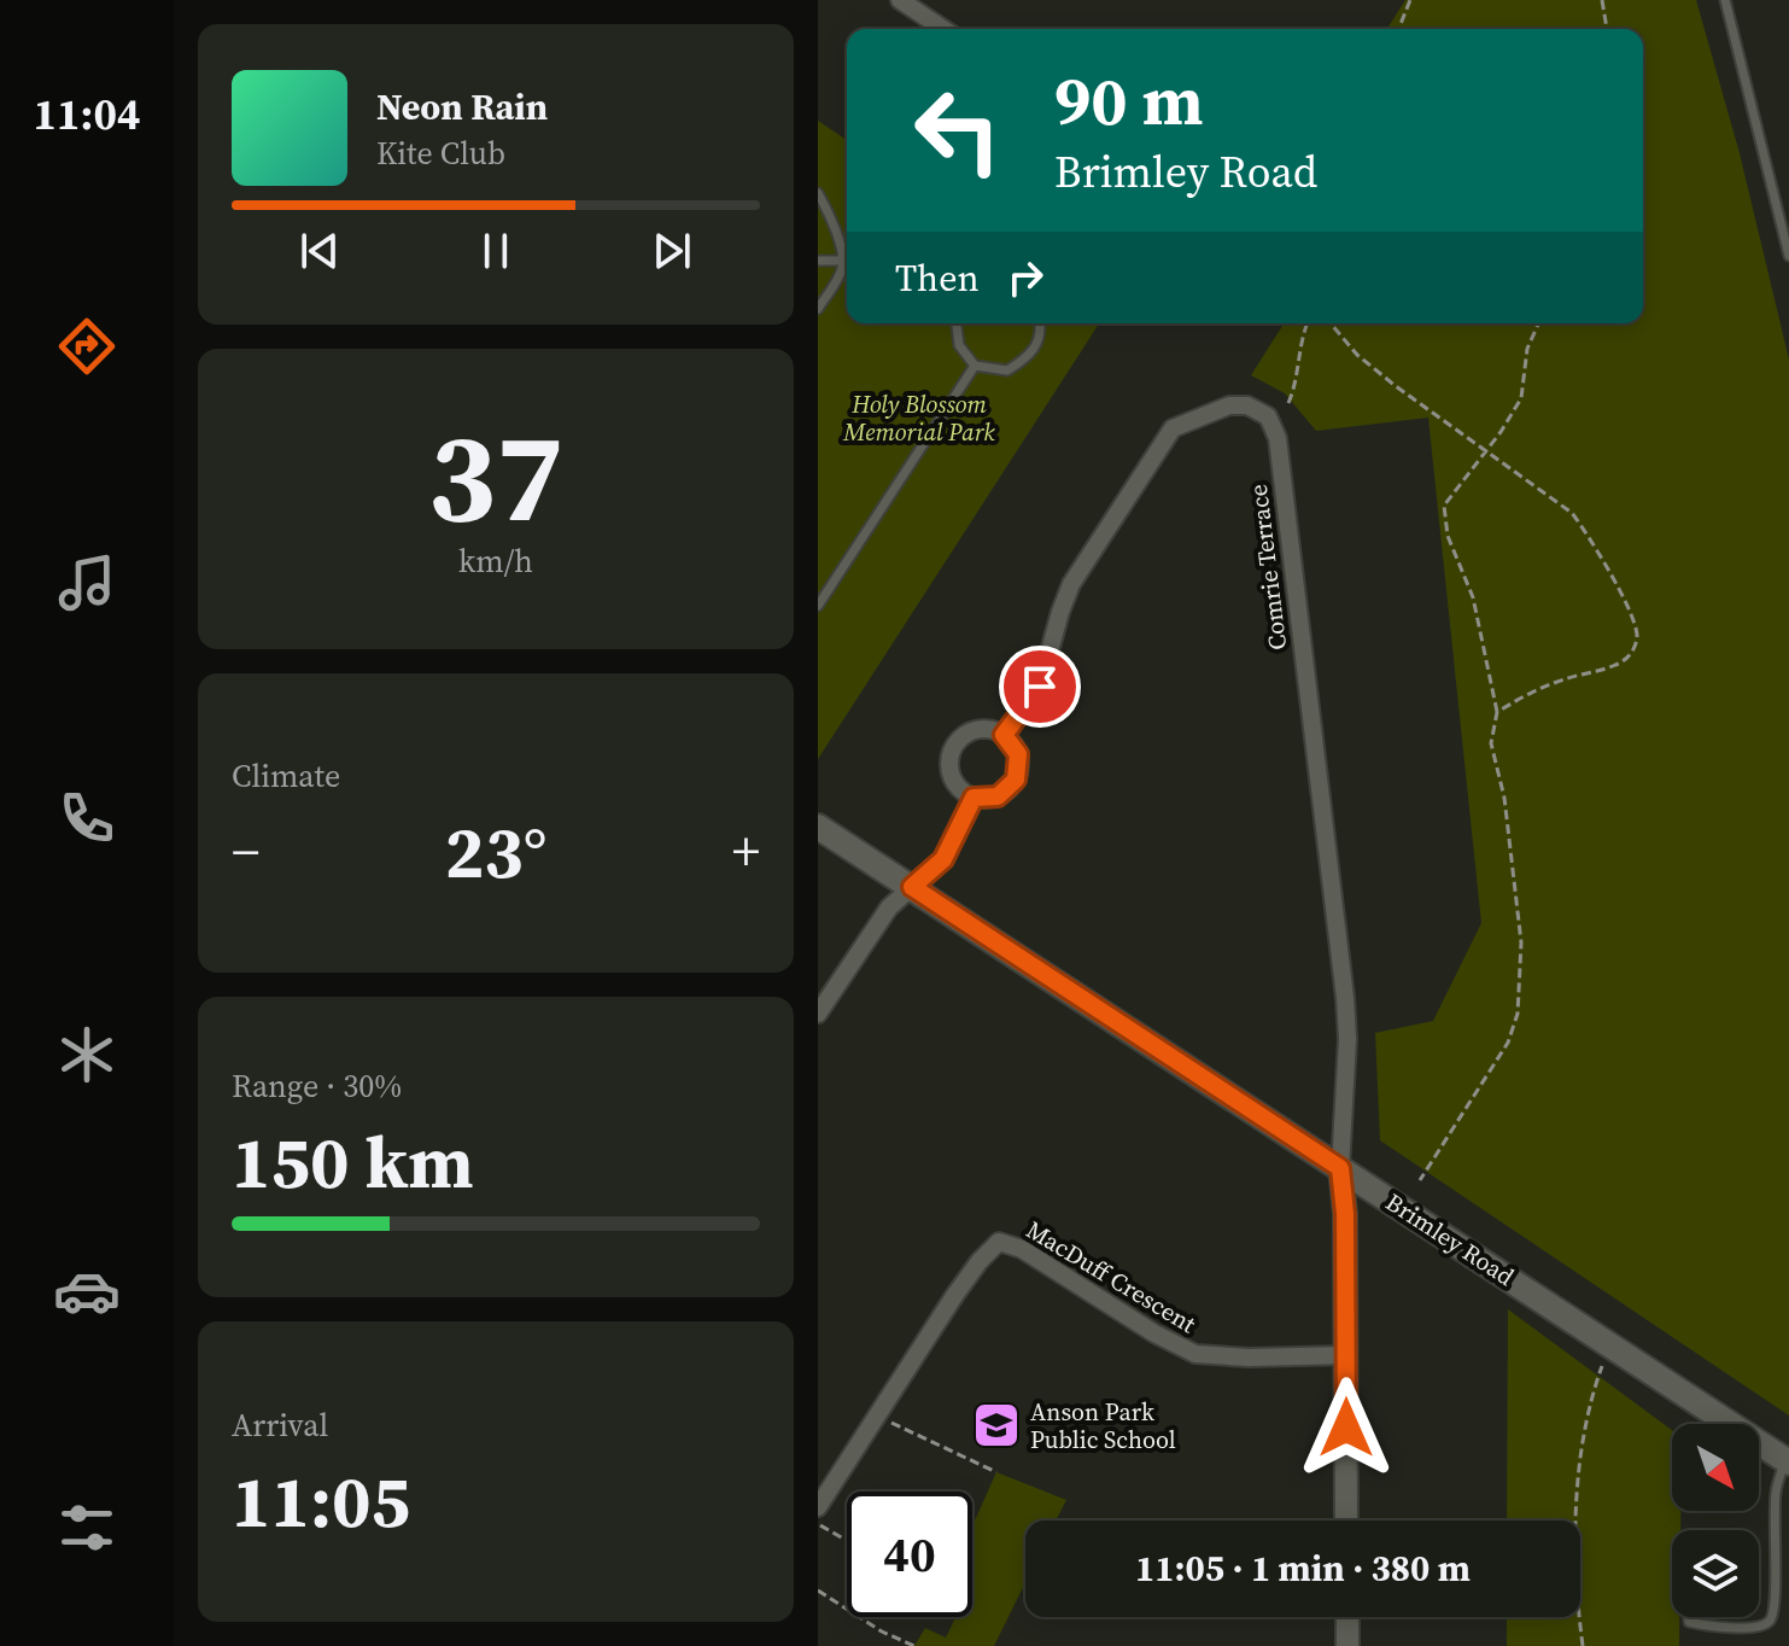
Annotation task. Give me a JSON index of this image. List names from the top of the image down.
{
  "streets": {
    "main road": ["Brimley Road"],
    "street": ["Comrie Terrace", "MacDuff Crescent"]
  },
  "crossings": [
    ["Comrie Terrace", "Brimley Road"]
  ],
  "parks": ["Holy Blossom Memorial Park"],
  "places": {
    "school or university": ["Anson Park Public School"]
  },
  "north": "bottom right",
  "page": {
    "tabs": "11:04",
    "turn": ["90 m", "Brimley Road"],
    "song": ["Neon Rain", "Kite Club"],
    "then": "Then",
    "tile": [
      ["37", "km/h"],
      "Climate",
      ["Range · 30%", "150 km"],
      ["Arrival", "11:05"]
    ],
    "heat": ["−", "23°", "+"],
    "limit": "40",
    "trip": "11:05 · 1 min · 380 m"
  }
}
